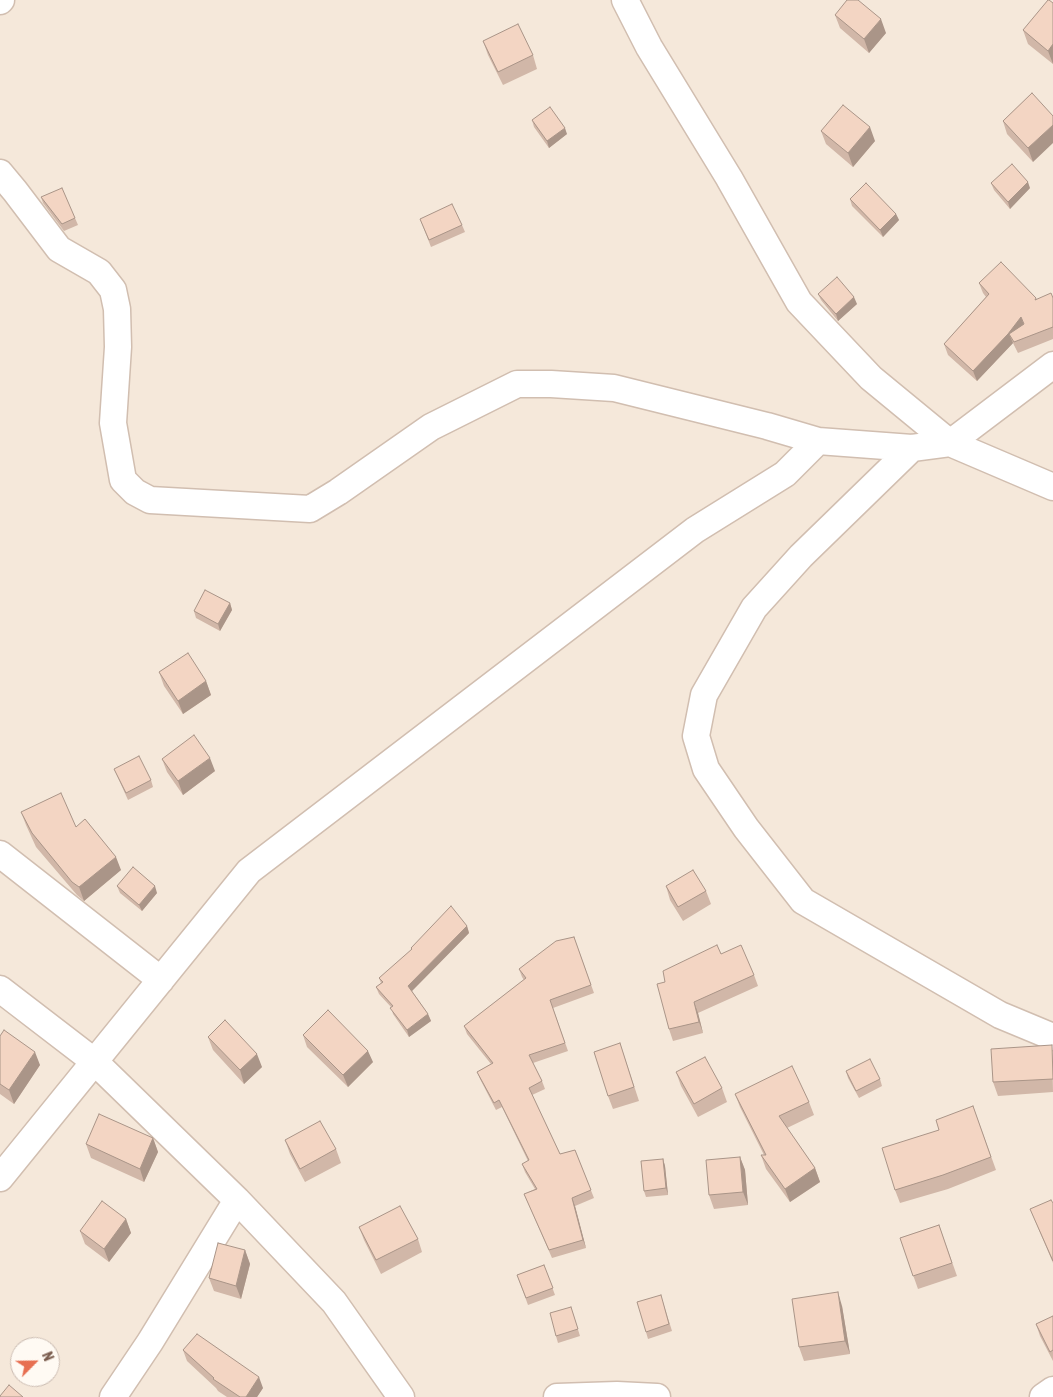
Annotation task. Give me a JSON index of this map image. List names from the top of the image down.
{
  "north": "top right"
}
